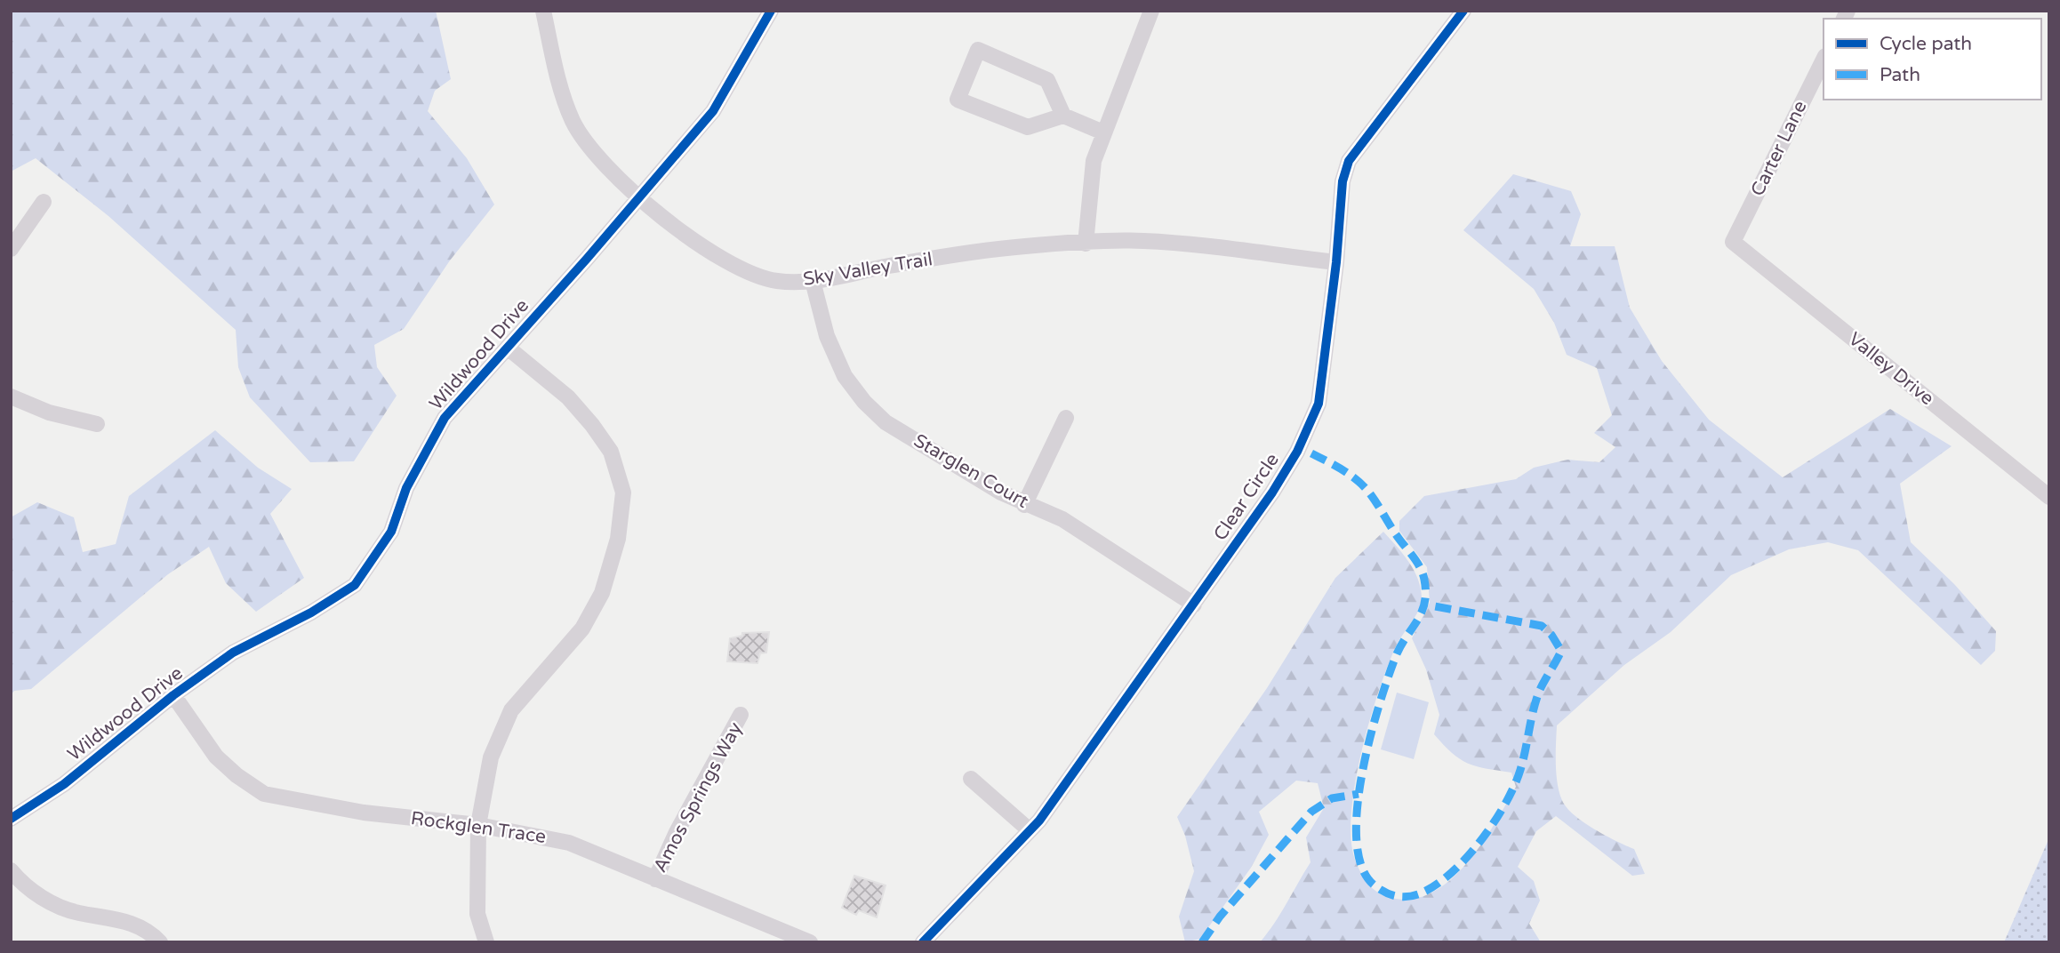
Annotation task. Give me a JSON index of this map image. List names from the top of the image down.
{
  "streets": {
    "street": [
      "Carter Lane",
      "Sky Valley Trail",
      "Wildwood Drive",
      "Valley Drive",
      "Starglen Court",
      "Clear Circle",
      "Amos Springs Way",
      "Rockglen Trace"
    ]
  },
  "crossings": [
    ["Carter Lane", "Valley Drive"],
    ["Sky Valley Trail", "Wildwood Drive"],
    ["Sky Valley Trail", "Starglen Court"],
    ["Sky Valley Trail", "Clear Circle"],
    ["Wildwood Drive", "Rockglen Trace"],
    ["Starglen Court", "Clear Circle"],
    ["Amos Springs Way", "Rockglen Trace"]
  ],
  "legend": ["Cycle path", "Path"]
}
